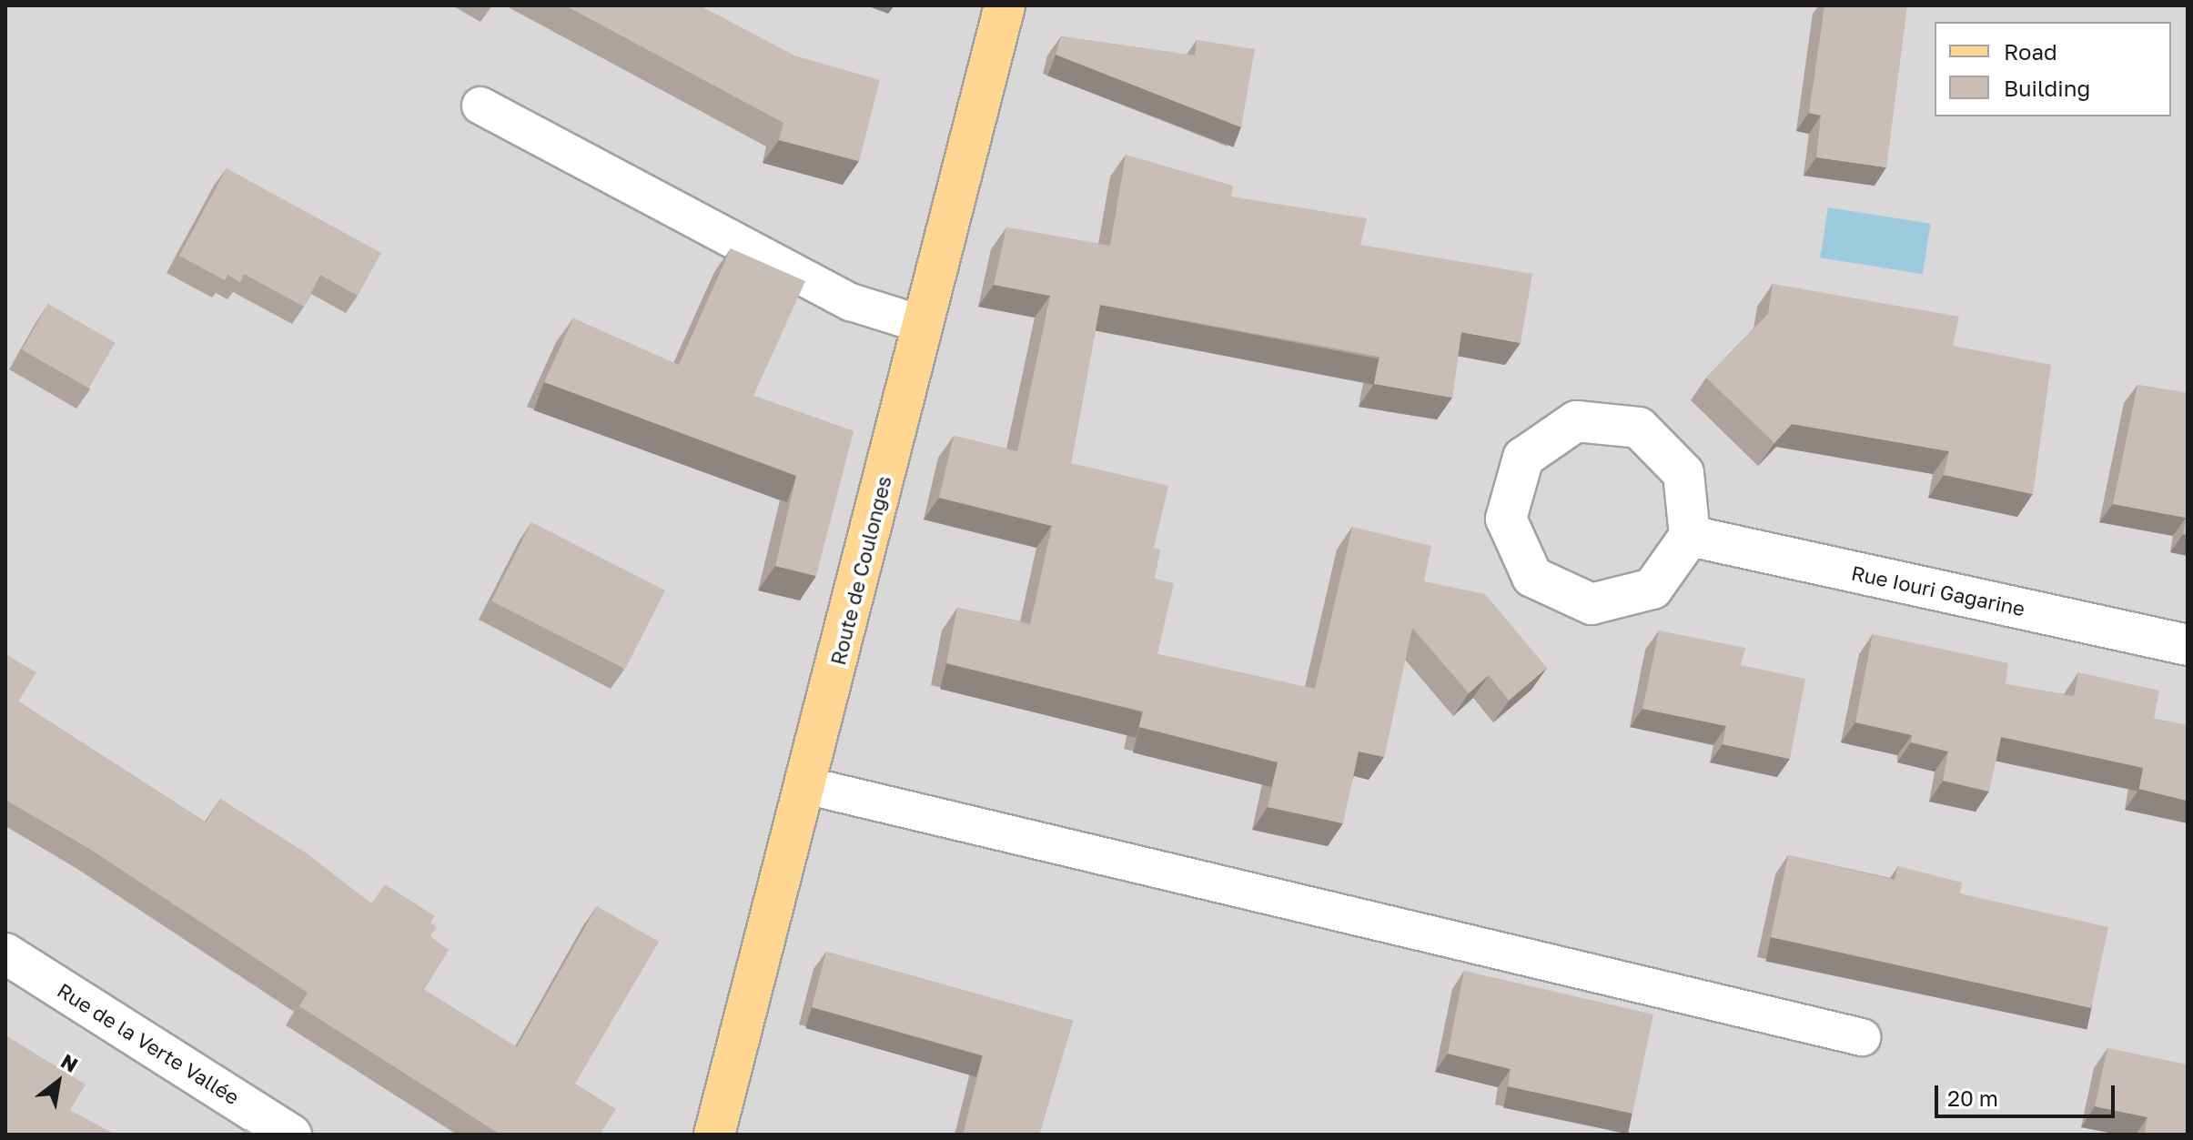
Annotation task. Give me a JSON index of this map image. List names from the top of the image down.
{
  "streets": {
    "main road": ["Route de Coulonges"],
    "street": ["Rue Iouri Gagarine", "Rue de la Verte Vallée"]
  },
  "legend": ["Road", "Building"],
  "scale_bar": "20 m",
  "north": "top right"
}
